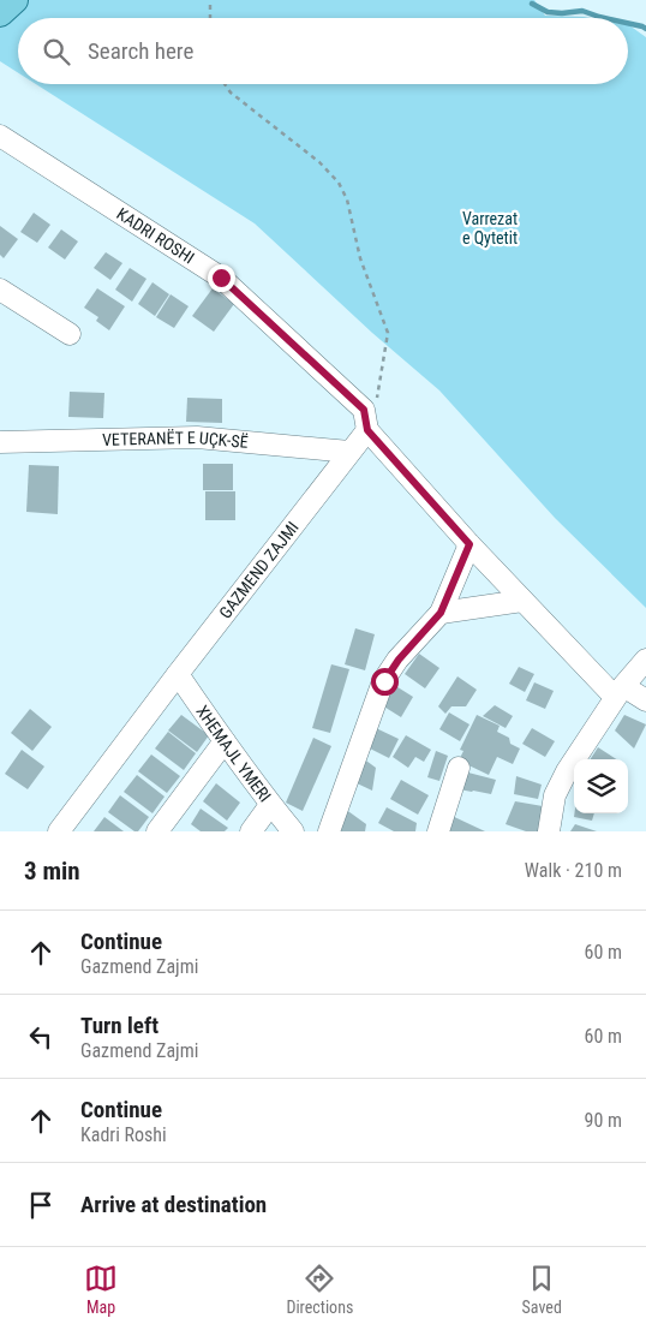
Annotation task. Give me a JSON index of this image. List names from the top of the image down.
{
  "streets": {
    "street": [
      "KADRI ROSHI",
      "VETERANËT E UÇK-SË",
      "GAZMEND ZAJMI",
      "XHEMAJL YMERI"
    ]
  },
  "crossings": [
    ["KADRI ROSHI", "GAZMEND ZAJMI"],
    ["VETERANËT E UÇK-SË", "GAZMEND ZAJMI"],
    ["GAZMEND ZAJMI", "XHEMAJL YMERI"]
  ],
  "parks": ["Varrezat e Qytetit"],
  "page": {
    "search": "Search here",
    "heading": ["3 min", "Walk · 210 m"],
    "list": [
      ["Continue", "Gazmend Zajmi", "60 m"],
      ["Turn left", "Gazmend Zajmi", "60 m"],
      ["Continue", "Kadri Roshi", "90 m"],
      "Arrive at destination"
    ],
    "nav": ["Map", "Directions", "Saved"]
  }
}
